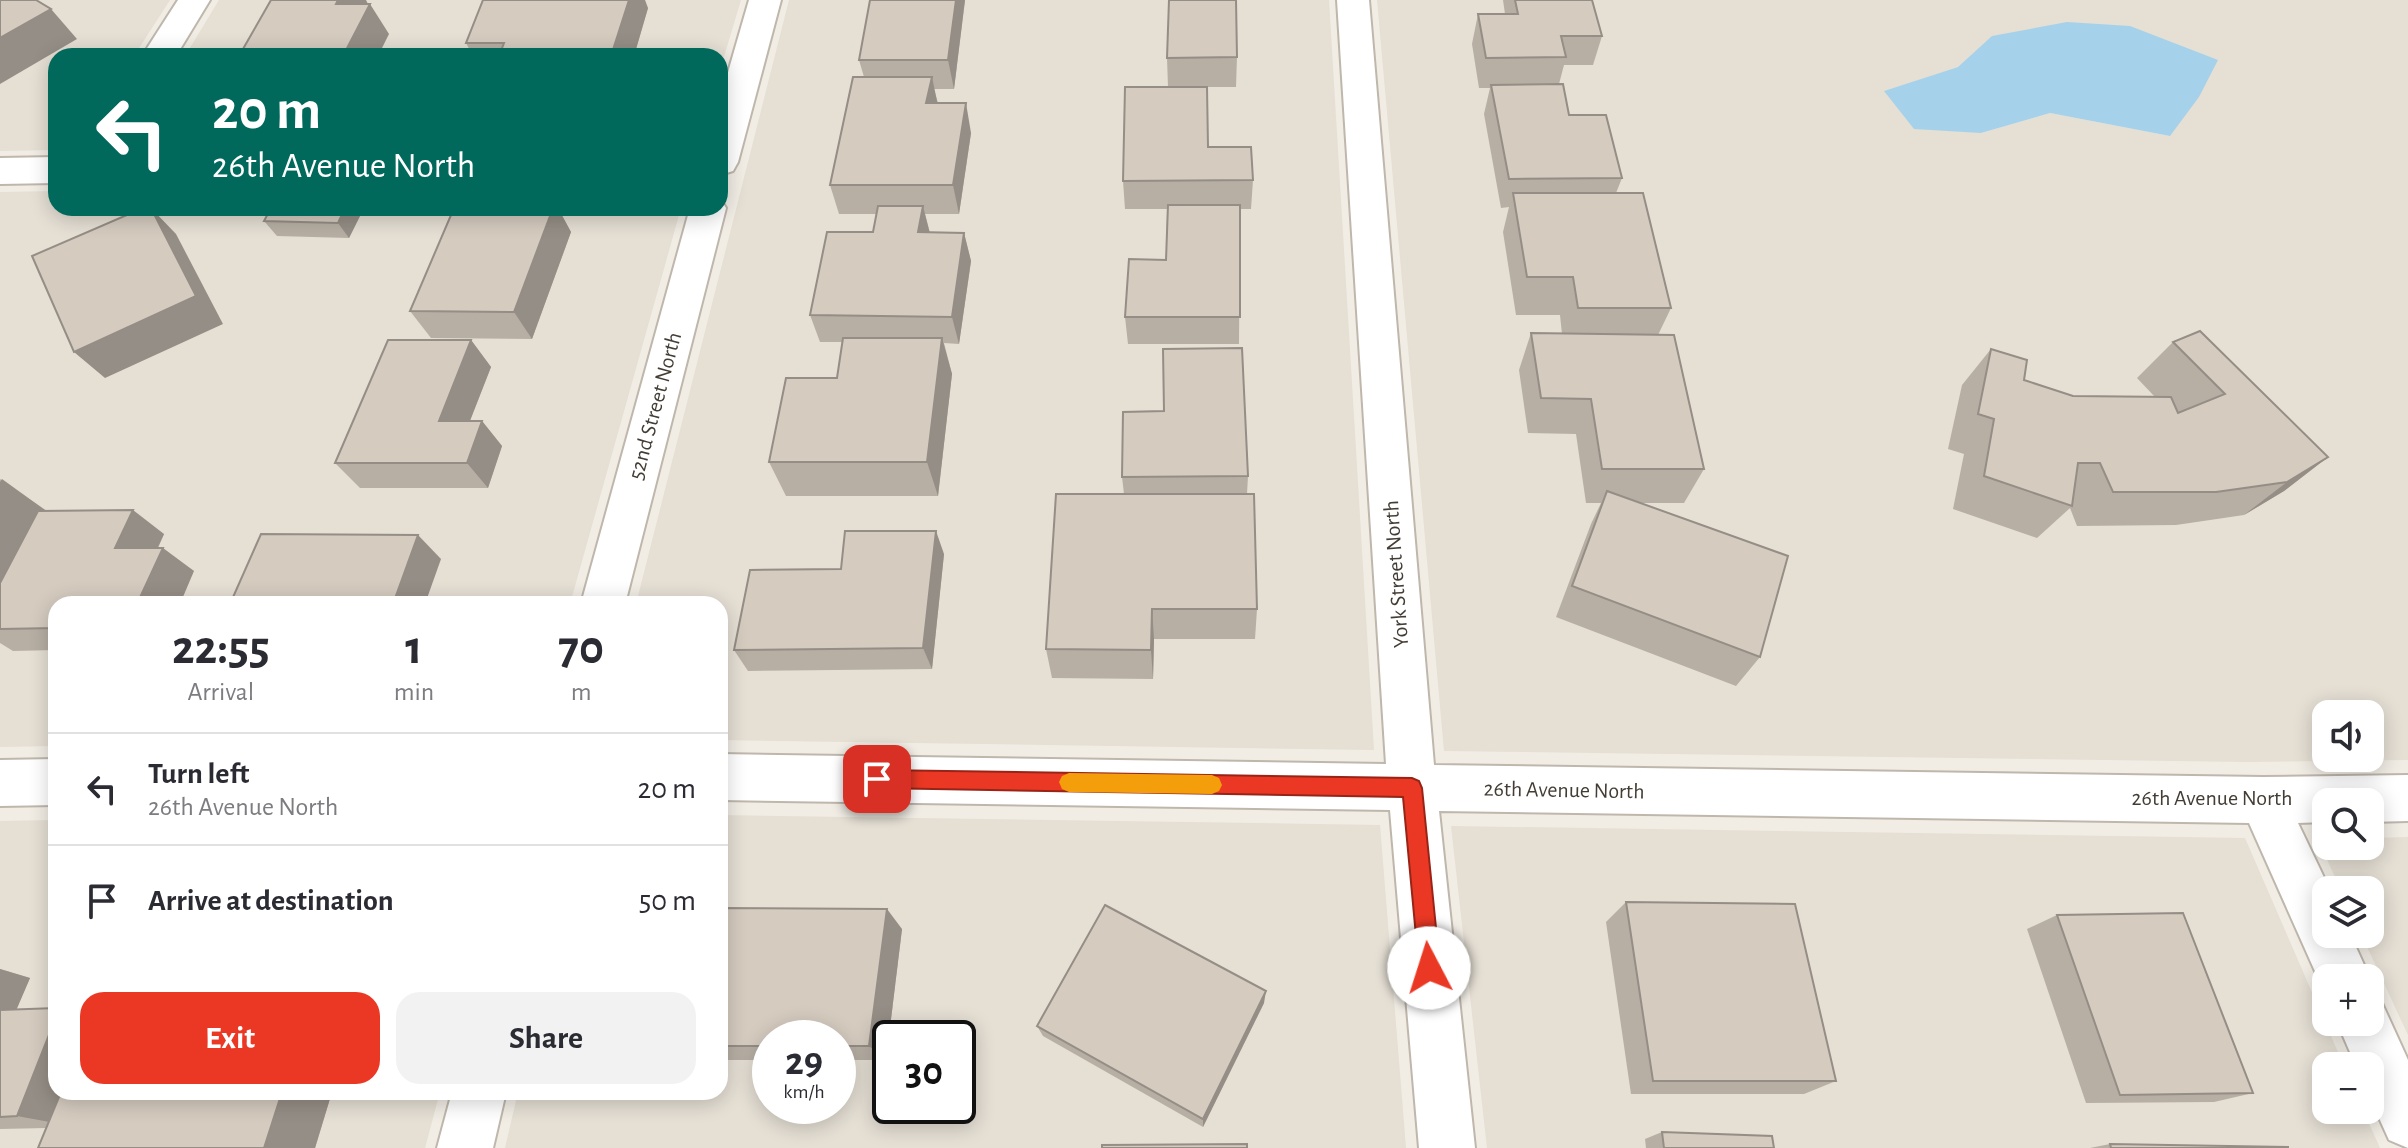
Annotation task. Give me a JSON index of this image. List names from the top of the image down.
{
  "streets": {
    "street": ["52nd Street North", "York Street North", "26th Avenue North"]
  },
  "crossings": [
    ["York Street North", "26th Avenue North"]
  ],
  "page": {
    "turn": ["20 m", "26th Avenue North"],
    "eta": [
      "22:55",
      "Arrival",
      "1",
      "min",
      "70",
      "m"
    ],
    "map_buttons": ["+", "−"],
    "list": [
      {
        "name": "Turn left",
        "note": "26th Avenue North",
        "value": "20 m"
      },
      {
        "name": "Arrive at destination",
        "value": "50 m"
      }
    ],
    "buttons": ["Exit", "Share"],
    "speed": "29 km/h",
    "limit": "30"
  }
}
